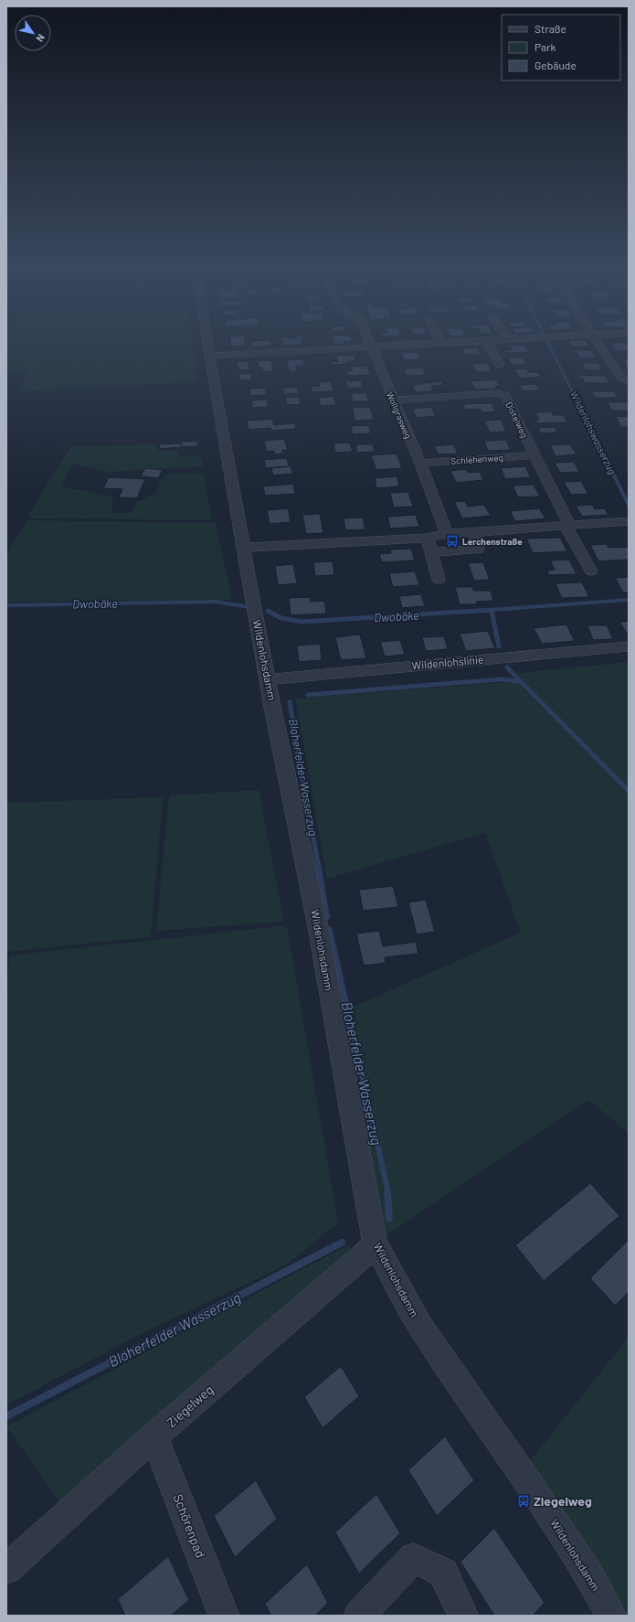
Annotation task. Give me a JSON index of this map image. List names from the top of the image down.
{
  "streets": {
    "street": [
      "Wollgrasweg",
      "Distelweg",
      "Schlehenweg",
      "Wildenlohsdamm",
      "Wildenlohslinie",
      "Ziegelweg",
      "Schörenpad"
    ]
  },
  "crossings": [
    ["Wollgrasweg", "Distelweg"],
    ["Wollgrasweg", "Schlehenweg"],
    ["Distelweg", "Schlehenweg"],
    ["Wildenlohsdamm", "Wildenlohslinie"],
    ["Wildenlohsdamm", "Ziegelweg"],
    ["Ziegelweg", "Schörenpad"]
  ],
  "water": ["Wildenlohswasserzug", "Dwobäke", "Bloherfelder Wasserzug"],
  "places": {
    "bus stop": ["Lerchenstraße", "Ziegelweg"]
  },
  "legend": ["Straße", "Park", "Gebäude"],
  "north": "bottom right"
}
